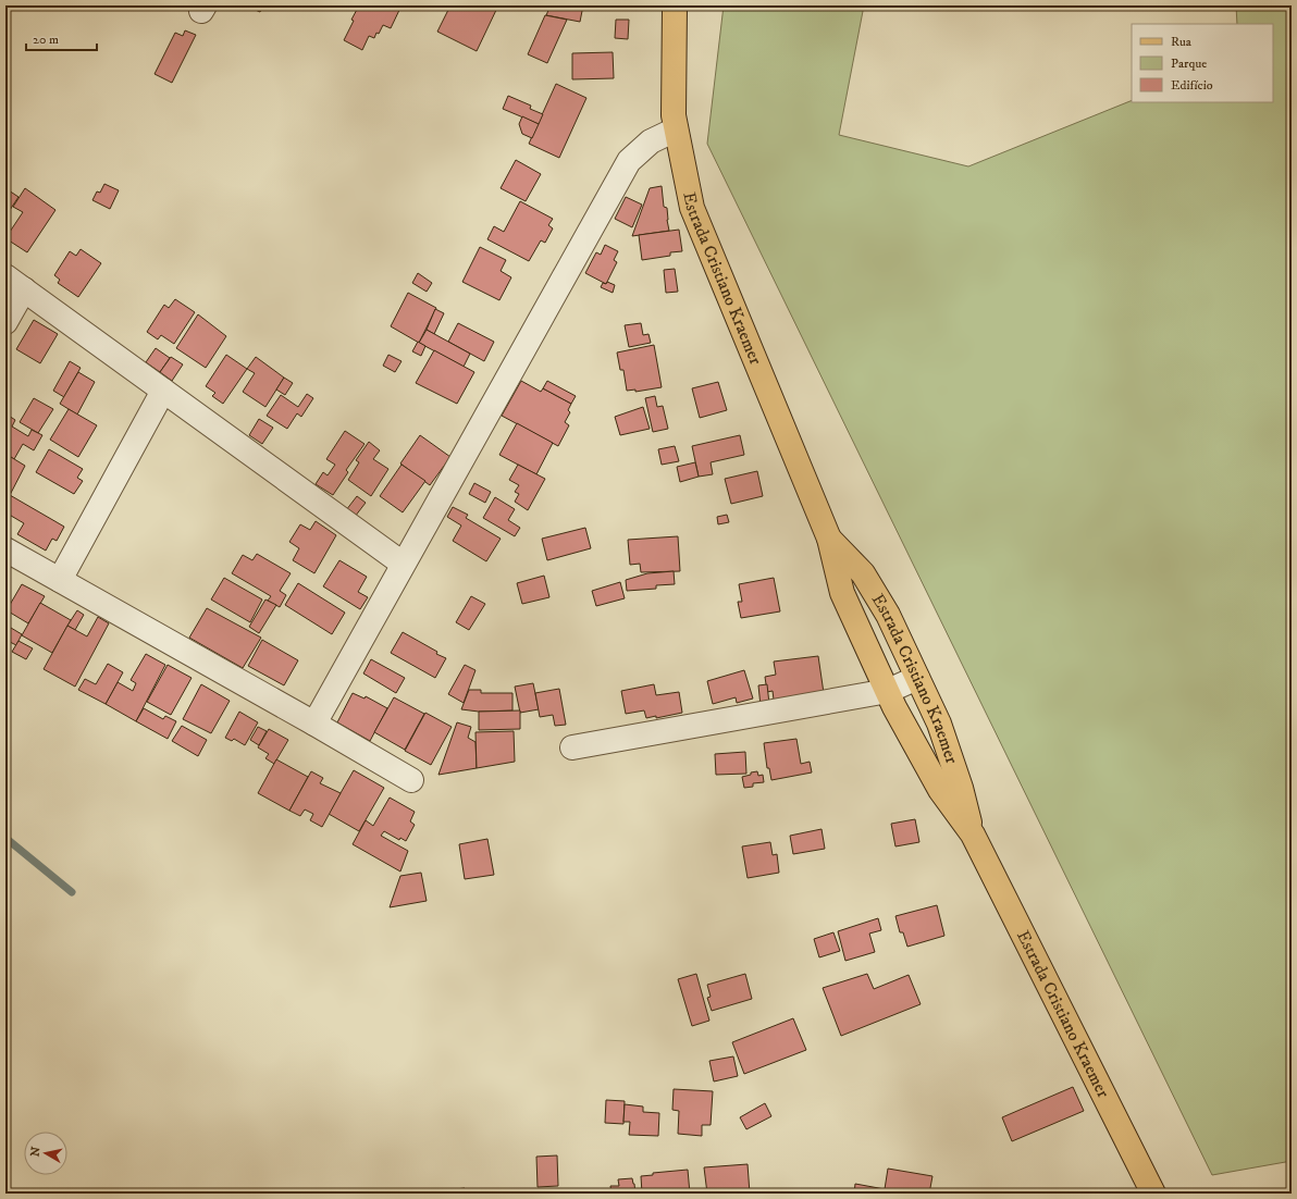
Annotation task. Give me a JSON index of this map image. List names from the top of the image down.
{
  "streets": {
    "main road": ["Estrada Cristiano Kraemer"]
  },
  "legend": ["Rua", "Parque", "Edifício"],
  "scale_bar": "20 m",
  "north": "left"
}
